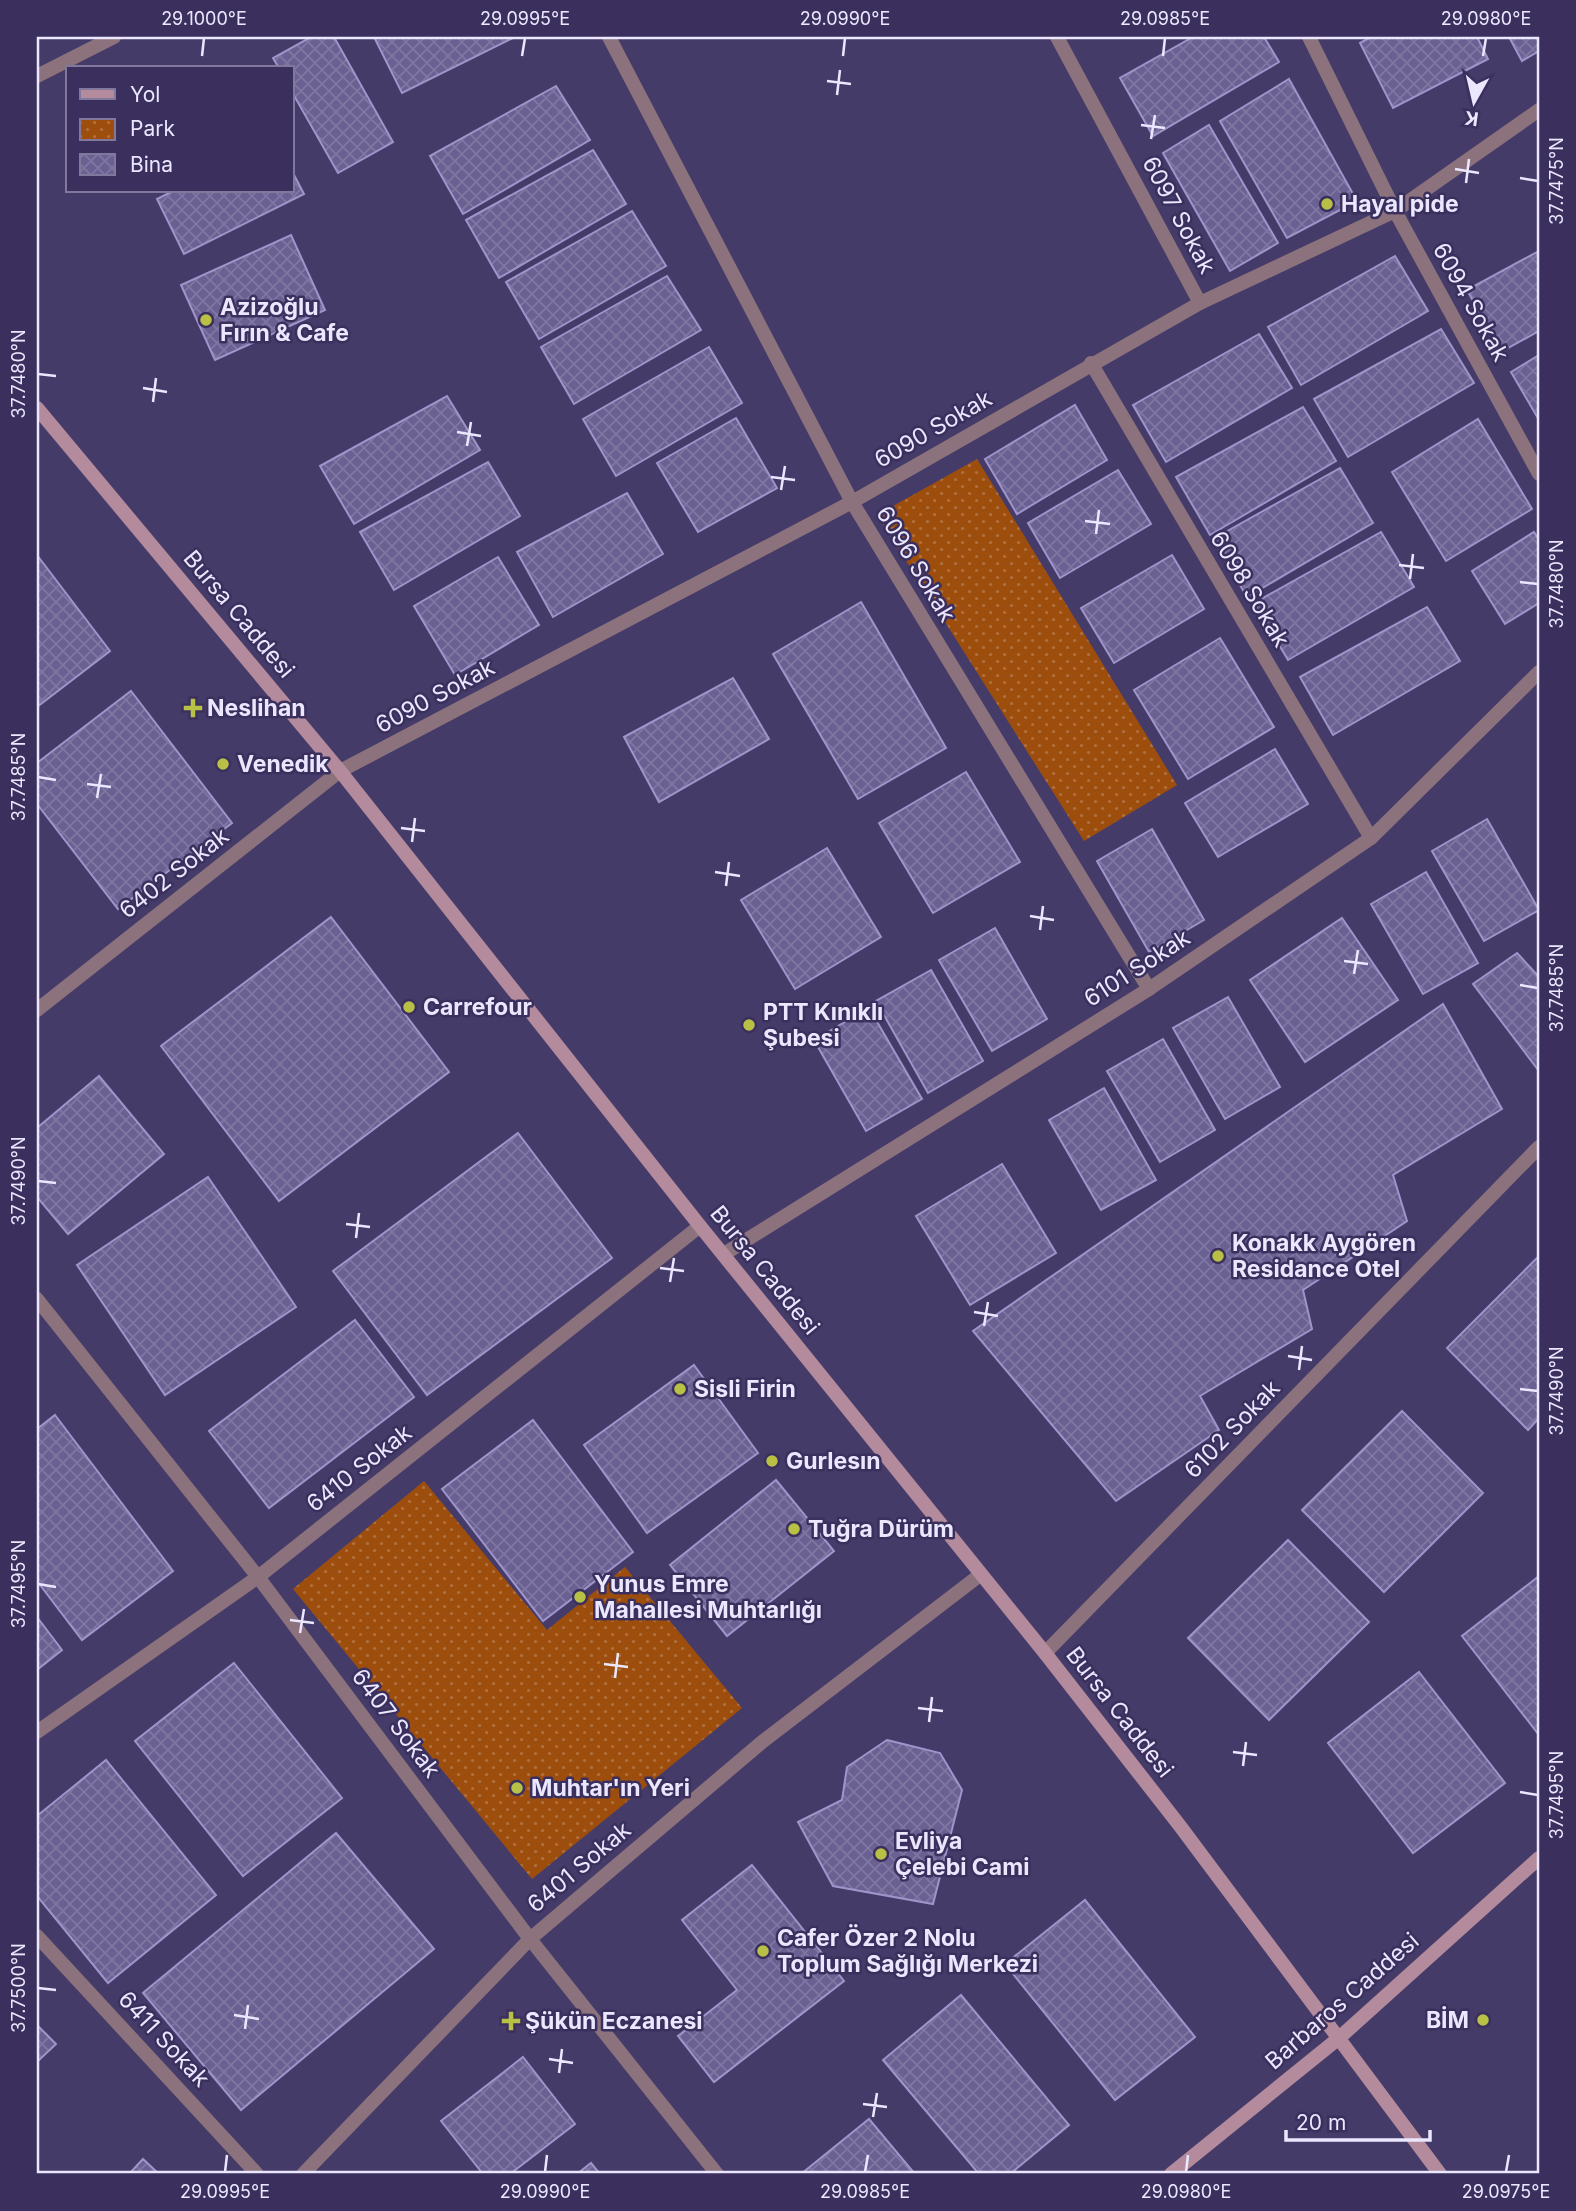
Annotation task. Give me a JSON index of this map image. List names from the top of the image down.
{
  "streets": {
    "main road": ["Bursa Caddesi", "Barbaros Caddesi"],
    "street": [
      "6097 Sokak",
      "6094 Sokak",
      "6090 Sokak",
      "6096 Sokak",
      "6098 Sokak",
      "6402 Sokak",
      "6101 Sokak",
      "6102 Sokak",
      "6410 Sokak",
      "6407 Sokak",
      "6401 Sokak",
      "6411 Sokak"
    ]
  },
  "crossings": [
    ["6097 Sokak", "6090 Sokak"],
    ["6094 Sokak", "6090 Sokak"],
    ["6090 Sokak", "6096 Sokak"],
    ["6090 Sokak", "6098 Sokak"],
    ["6090 Sokak", "Bursa Caddesi"],
    ["6090 Sokak", "6402 Sokak"],
    ["6096 Sokak", "6101 Sokak"],
    ["6098 Sokak", "6101 Sokak"],
    ["Bursa Caddesi", "6402 Sokak"],
    ["Bursa Caddesi", "6101 Sokak"],
    ["Bursa Caddesi", "6102 Sokak"],
    ["Bursa Caddesi", "6410 Sokak"],
    ["Bursa Caddesi", "6401 Sokak"],
    ["Bursa Caddesi", "Barbaros Caddesi"],
    ["6410 Sokak", "6407 Sokak"],
    ["6407 Sokak", "6401 Sokak"]
  ],
  "places": {
    "other": [
      "Hayal pide",
      "Azizoğlu Fırın & Cafe",
      "Venedik",
      "Carrefour",
      "PTT Kınıklı Şubesi",
      "Konakk Aygören Residance Otel",
      "Sisli Firin",
      "Gurlesın",
      "Tuğra Dürüm",
      "Yunus Emre Mahallesi Muhtarlığı",
      "Muhtar'ın Yeri",
      "Evliya Çelebi Cami",
      "Cafer Özer 2 Nolu Toplum Sağlığı Merkezi",
      "BİM"
    ],
    "health": ["Neslihan", "Şükün Eczanesi"]
  },
  "legend": ["Yol", "Park", "Bina"],
  "scale_bar": "20 m",
  "north": "bottom",
  "coordinates": [
    "29.1000°E",
    "29.0995°E",
    "29.0990°E",
    "29.0985°E",
    "29.0980°E",
    "37.7475°N",
    "37.7480°N",
    "37.7485°N",
    "37.7490°N",
    "37.7495°N",
    "37.7500°N",
    "29.0975°E"
  ]
}
